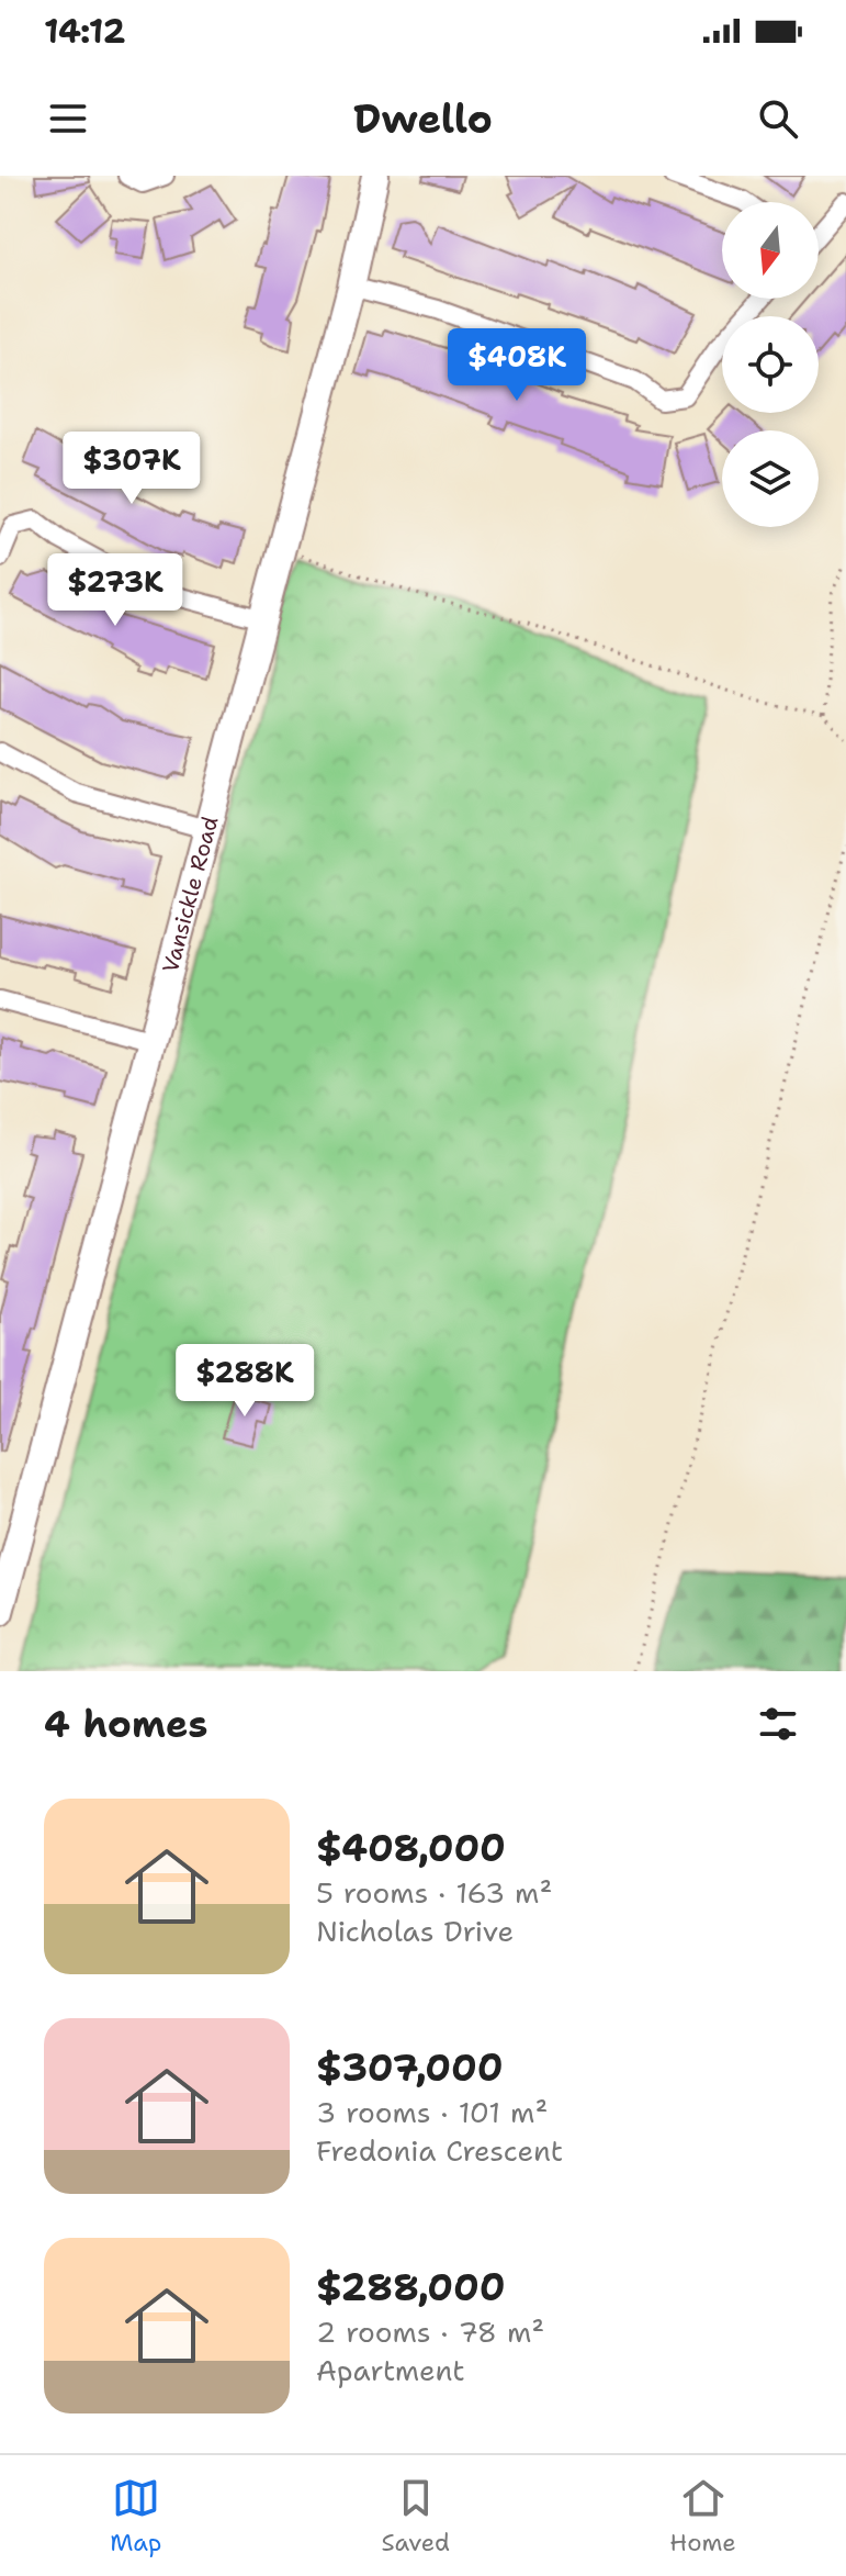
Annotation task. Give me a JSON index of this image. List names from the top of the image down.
{
  "streets": {
    "street": ["Vansickle Road"]
  },
  "north": "bottom",
  "page": {
    "status": "14:12",
    "header": "Dwello",
    "price": [
      "$408K",
      "$307K",
      "$273K",
      "$288K"
    ],
    "heading": "4 homes",
    "list": [
      {
        "name": "$408,000",
        "note": "5 rooms · 163 m² · Nicholas Drive"
      },
      {
        "name": "$307,000",
        "note": "3 rooms · 101 m² · Fredonia Crescent"
      },
      {
        "name": "$288,000",
        "note": "2 rooms · 78 m² · Apartment"
      }
    ],
    "tabs": ["Map", "Saved", "Home"]
  }
}
